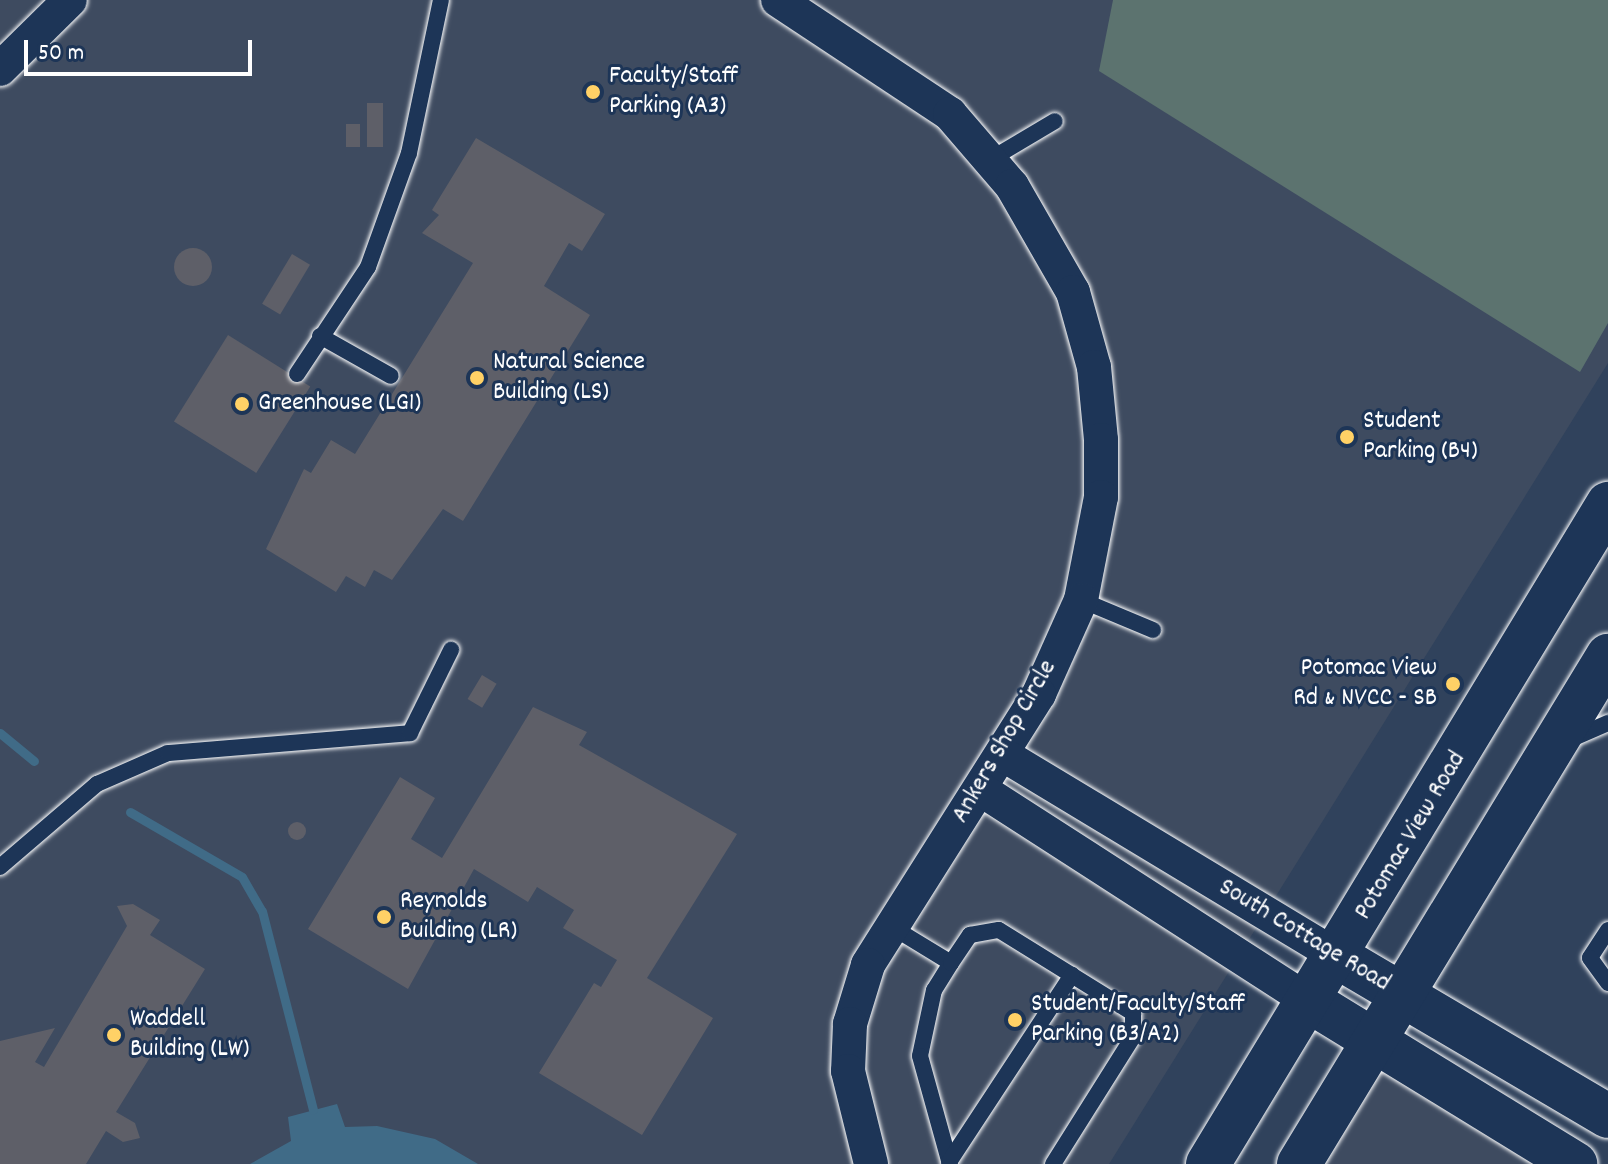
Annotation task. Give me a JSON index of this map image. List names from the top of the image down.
{
  "streets": {
    "main road": ["Potomac View Road", "South Cottage Road"],
    "street": ["Ankers Shop Circle"]
  },
  "crossings": [
    ["Ankers Shop Circle", "South Cottage Road"],
    ["Potomac View Road", "South Cottage Road"]
  ],
  "places": [
    "Faculty/Staff Parking (A3)",
    "Natural Science Building (LS)",
    "Greenhouse (LG1)",
    "Student Parking (B4)",
    "Potomac View Rd & NVCC - SB",
    "Reynolds Building (LR)",
    "Student/Faculty/Staff Parking (B3/A2)",
    "Waddell Building (LW)"
  ],
  "scale_bar": "50 m"
}
